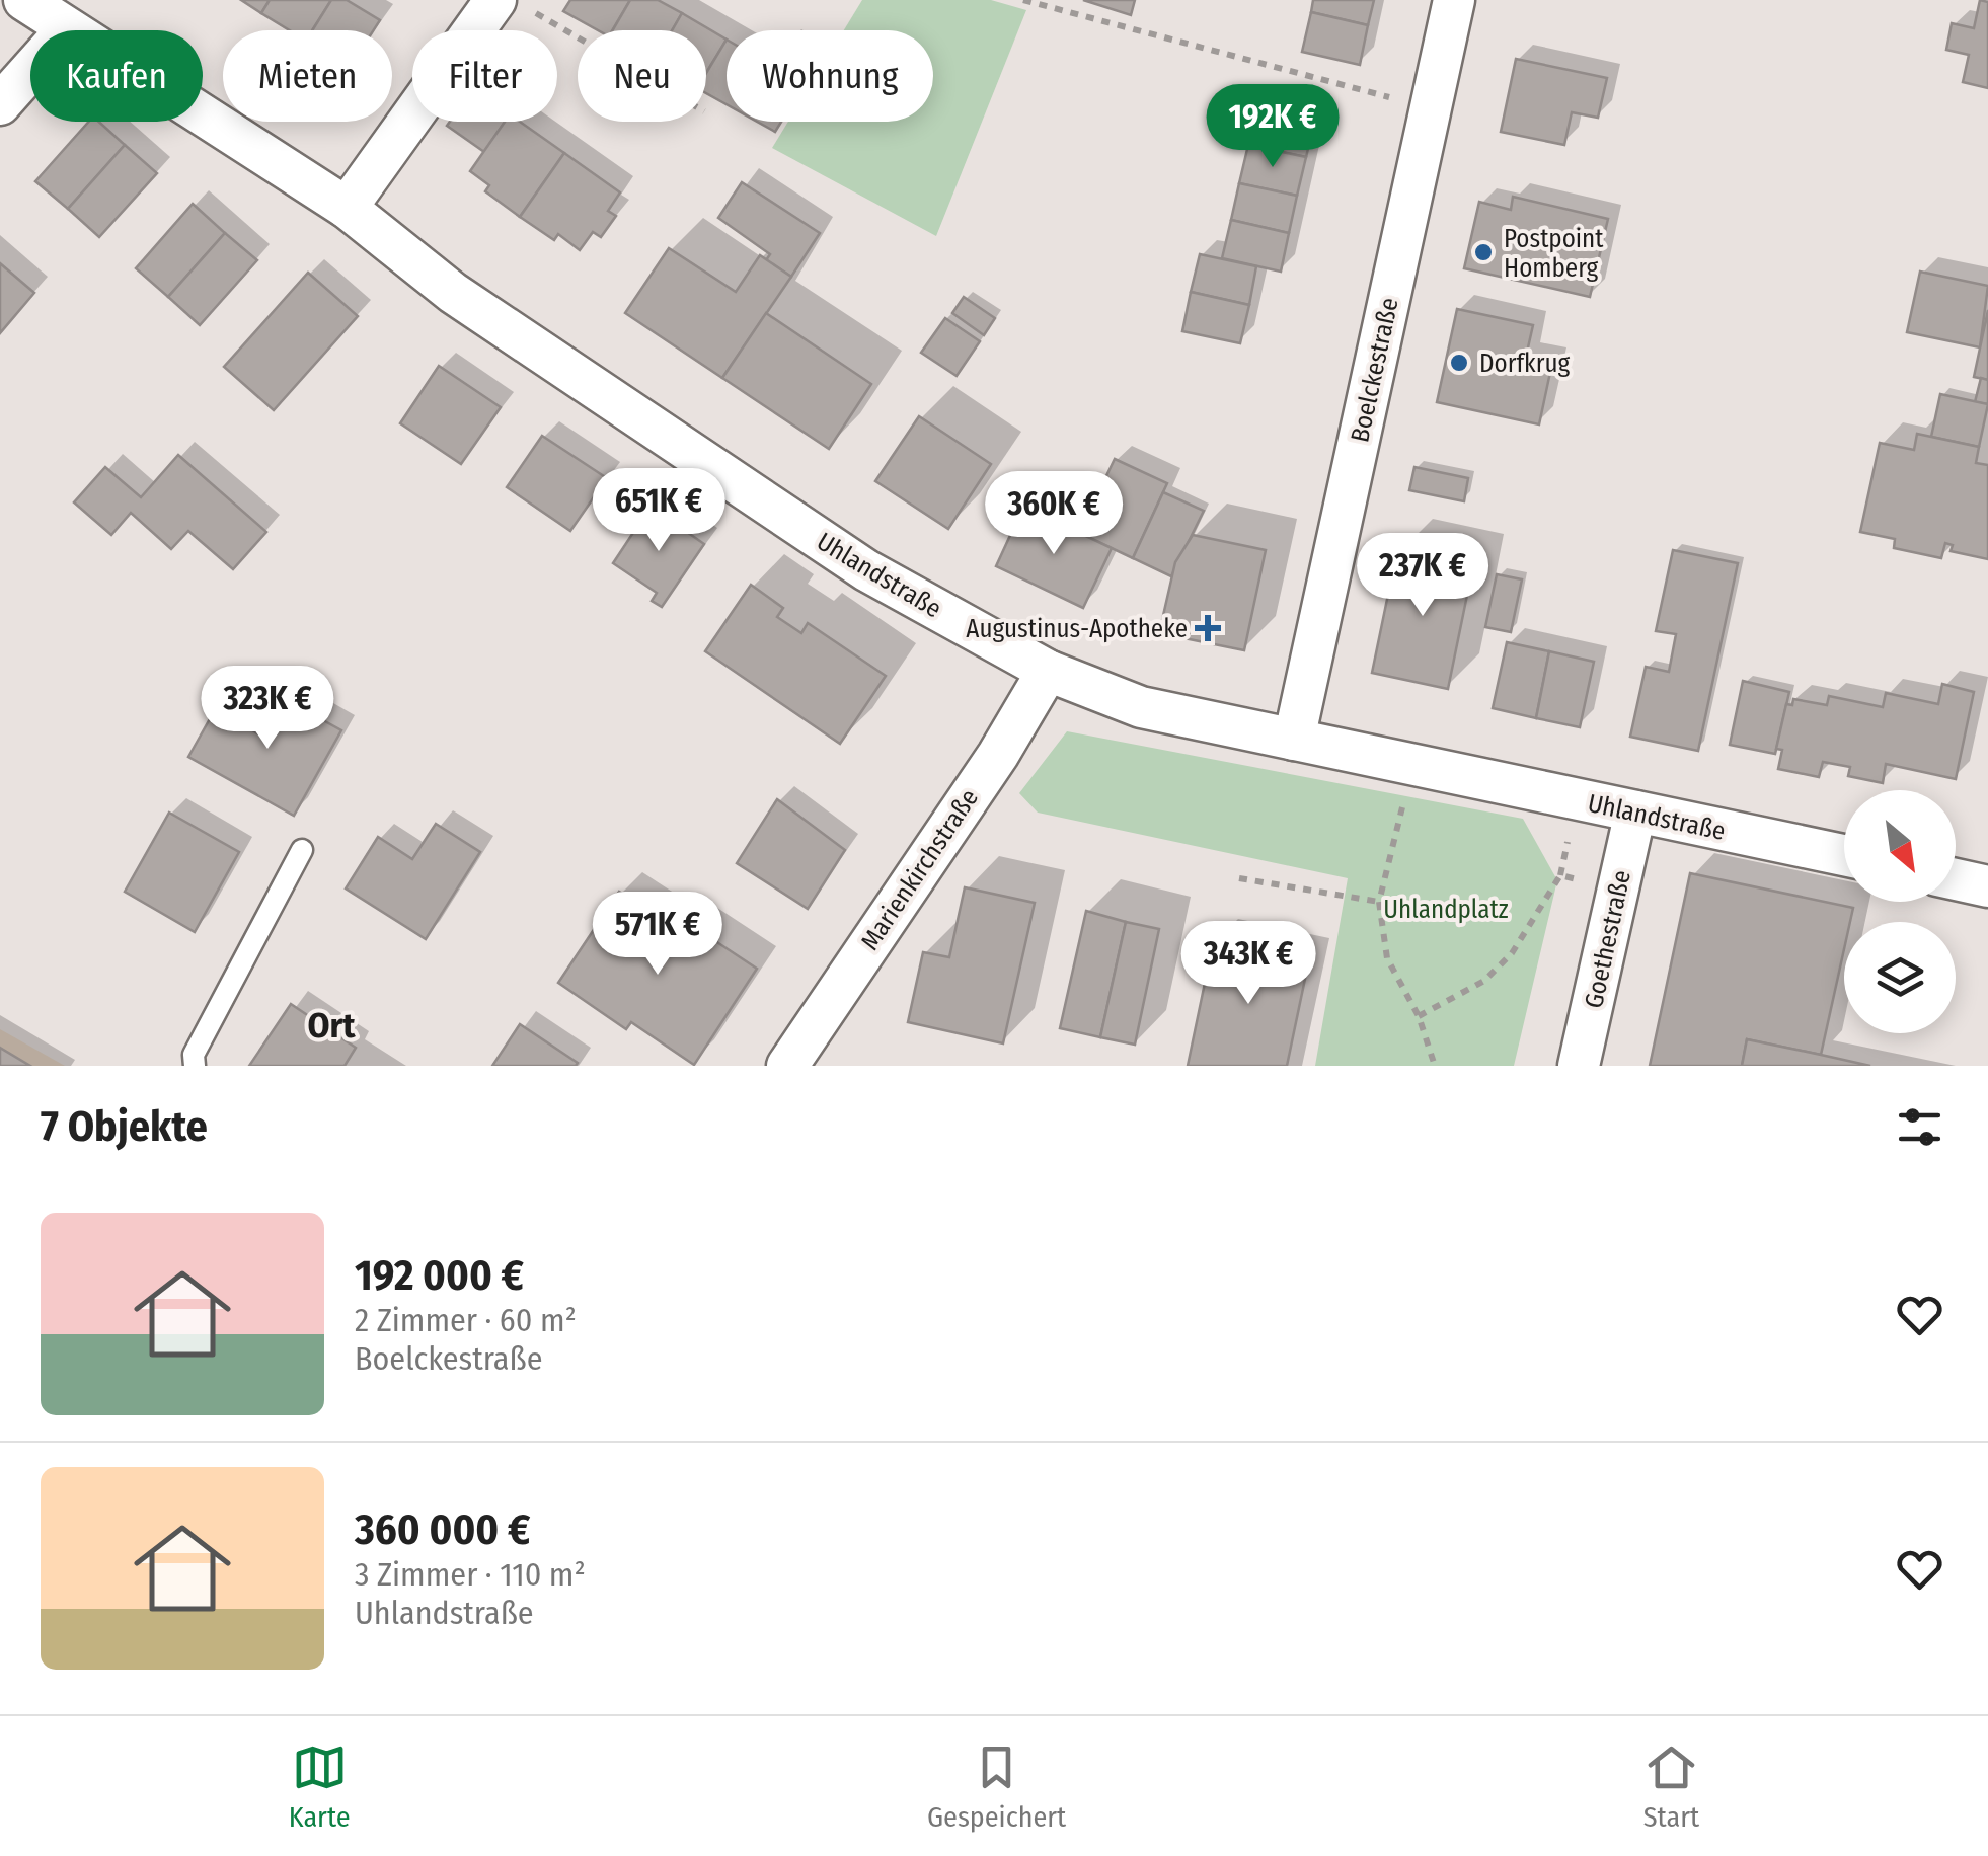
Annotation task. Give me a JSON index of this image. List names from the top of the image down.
{
  "streets": {
    "street": [
      "Boelckestraße",
      "Uhlandstraße",
      "Marienkirchstraße",
      "Goethestraße"
    ]
  },
  "crossings": [
    ["Boelckestraße", "Uhlandstraße"],
    ["Uhlandstraße", "Marienkirchstraße"],
    ["Uhlandstraße", "Goethestraße"]
  ],
  "districts": ["Ort"],
  "parks": ["Uhlandplatz"],
  "places": {
    "other": ["Postpoint Homberg", "Dorfkrug"],
    "health": ["Augustinus-Apotheke"]
  },
  "north": "bottom right",
  "page": {
    "chip": [
      "Kaufen",
      "Mieten",
      "Filter",
      "Neu",
      "Wohnung"
    ],
    "price": [
      "192K €",
      "651K €",
      "360K €",
      "237K €",
      "323K €",
      "571K €",
      "343K €"
    ],
    "heading": "7 Objekte",
    "list": [
      {
        "name": "192 000 €",
        "note": "2 Zimmer · 60 m² · Boelckestraße"
      },
      {
        "name": "360 000 €",
        "note": "3 Zimmer · 110 m² · Uhlandstraße"
      }
    ],
    "tabs": ["Karte", "Gespeichert", "Start"]
  }
}
